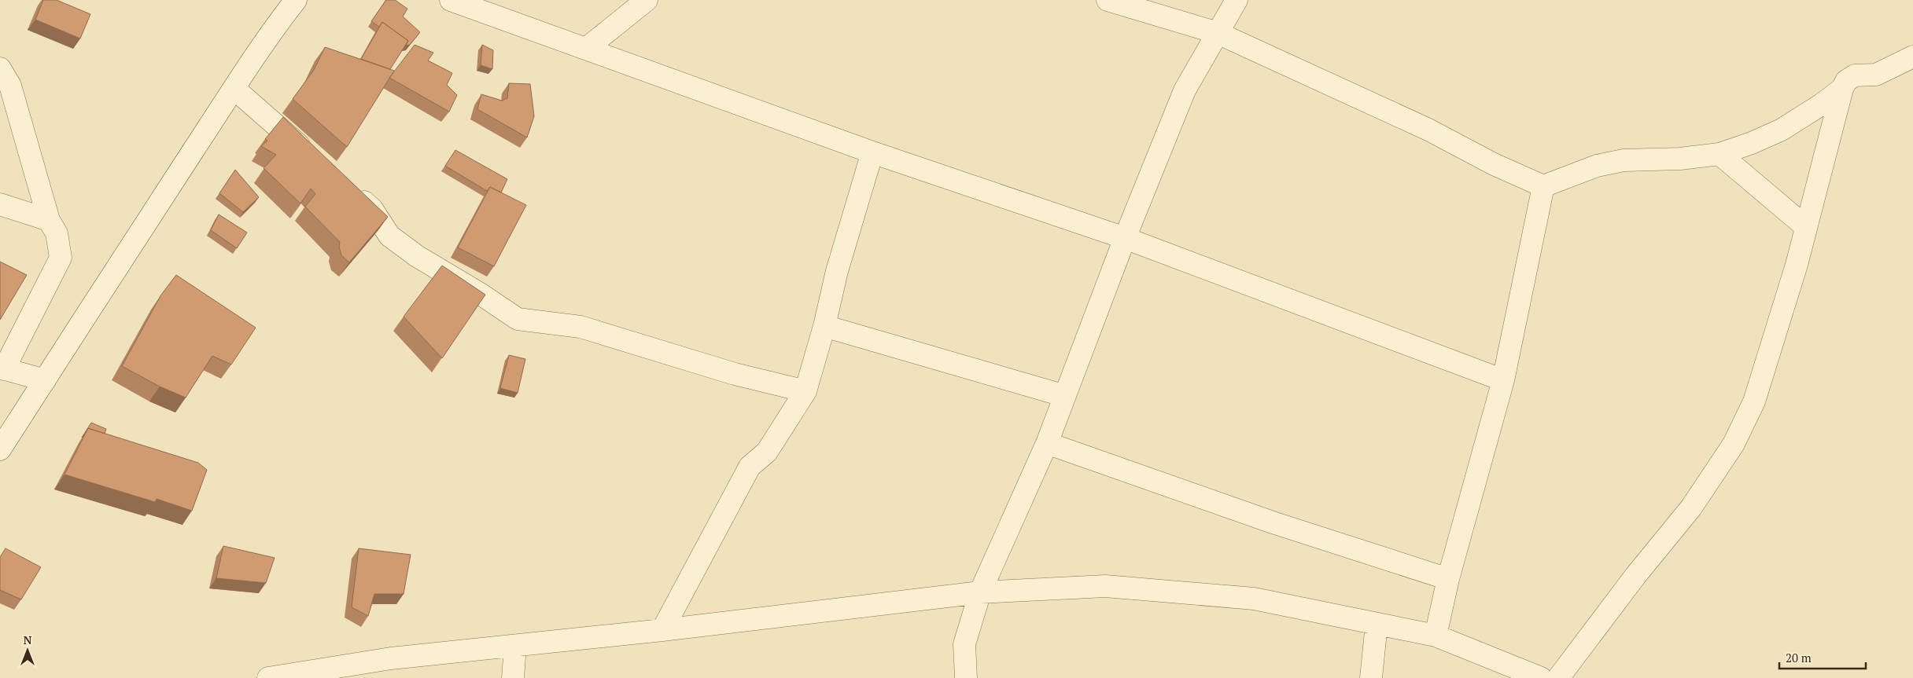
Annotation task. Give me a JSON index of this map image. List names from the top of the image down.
{
  "scale_bar": "20 m",
  "north": "top"
}
